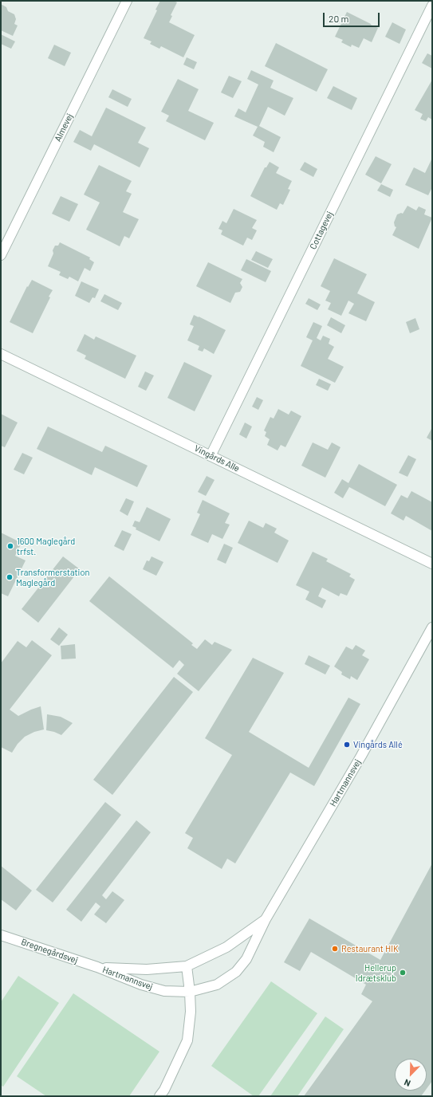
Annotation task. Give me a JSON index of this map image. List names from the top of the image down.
{
  "streets": {
    "street": [
      "Almevej",
      "Cottagevej",
      "Vingårds Alle",
      "Hartmannsvej",
      "Bregnegårdsvej"
    ]
  },
  "crossings": [
    ["Cottagevej", "Vingårds Alle"],
    ["Hartmannsvej", "Bregnegårdsvej"]
  ],
  "places": [
    "1600 Maglegård trfst.",
    "Transformerstation Maglegård",
    "Vingårds Allé",
    "Restaurant HIK",
    "Hellerup Idrætsklub"
  ],
  "scale_bar": "20 m",
  "north": "bottom left"
}
